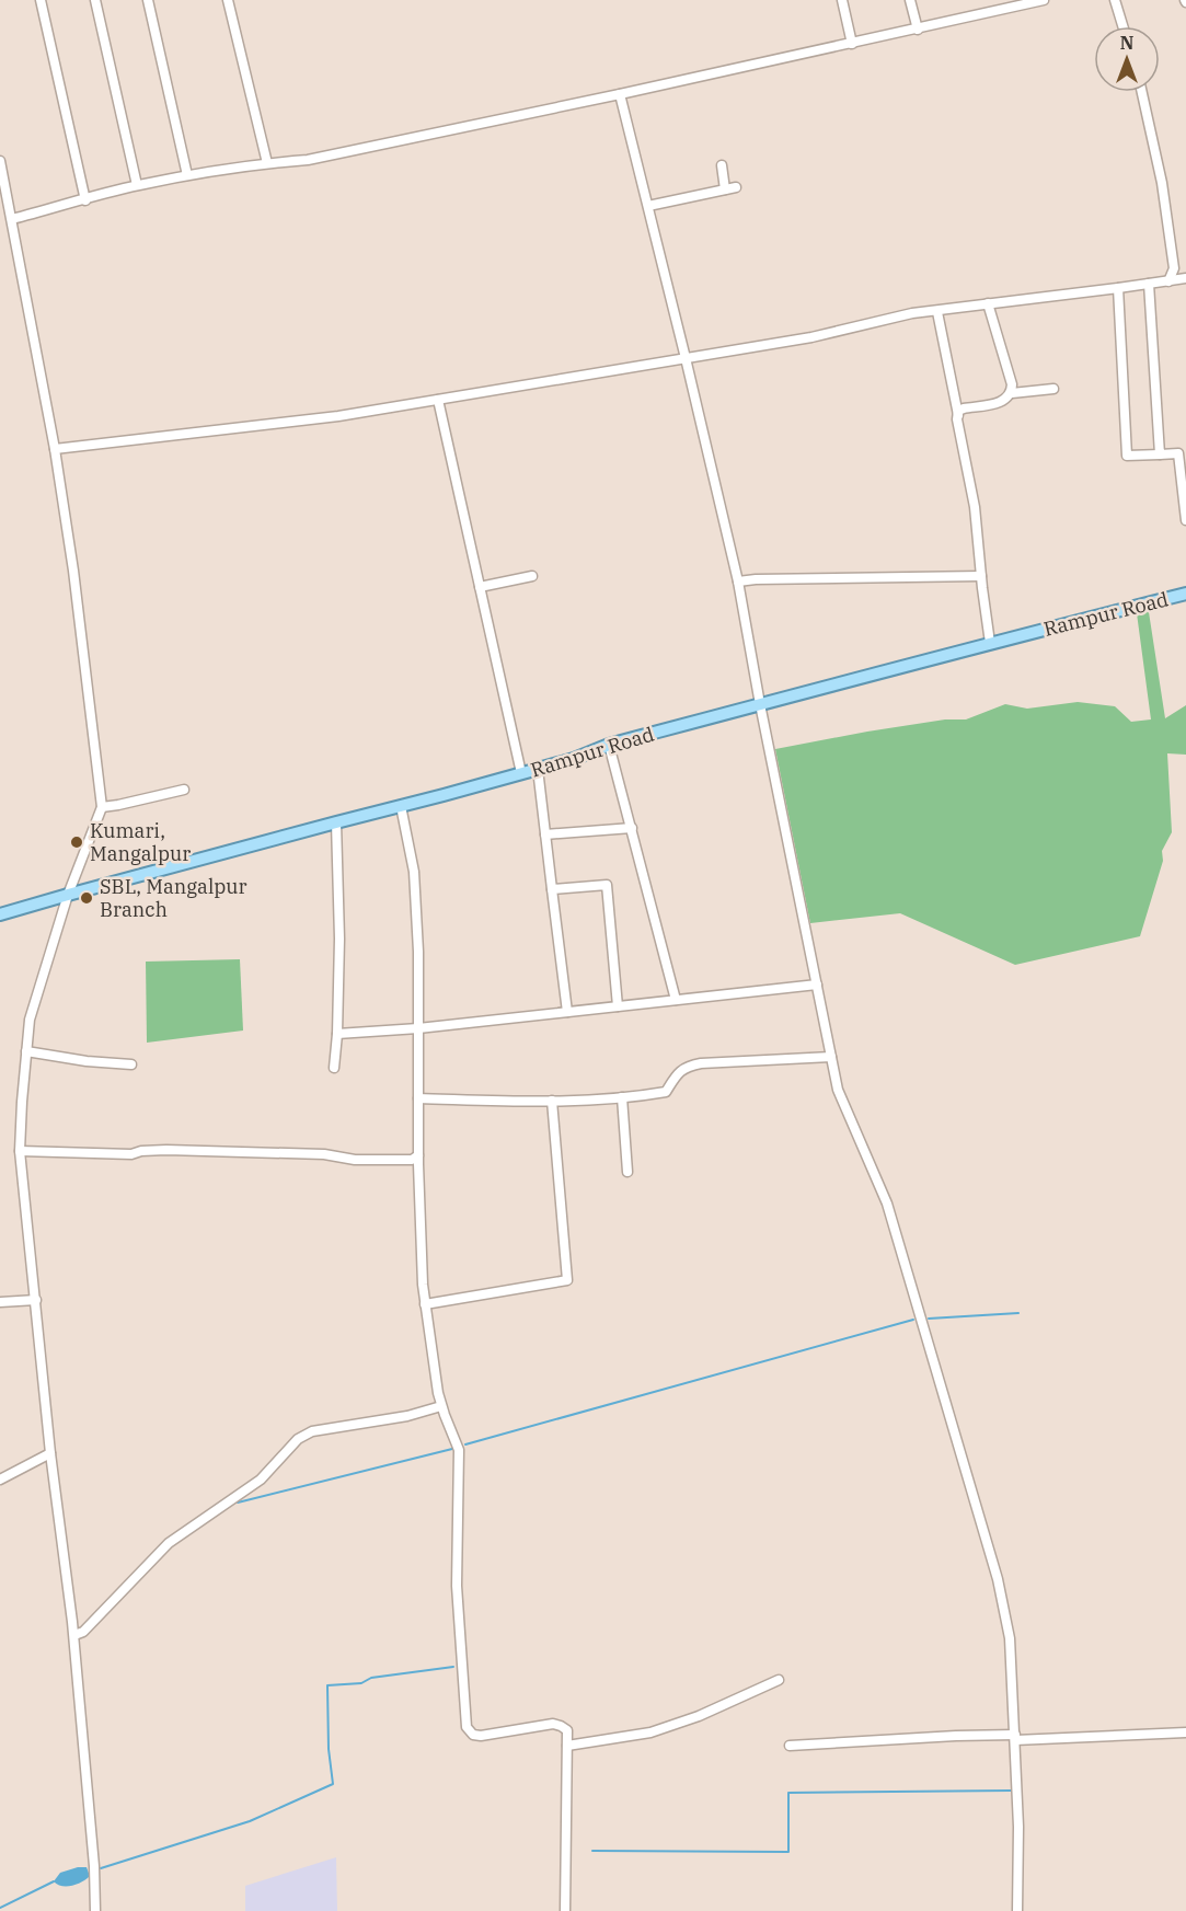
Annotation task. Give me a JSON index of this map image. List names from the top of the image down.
{
  "streets": {
    "main road": ["Rampur Road"]
  },
  "places": ["Kumari, Mangalpur", "SBL, Mangalpur Branch"],
  "north": "top"
}
